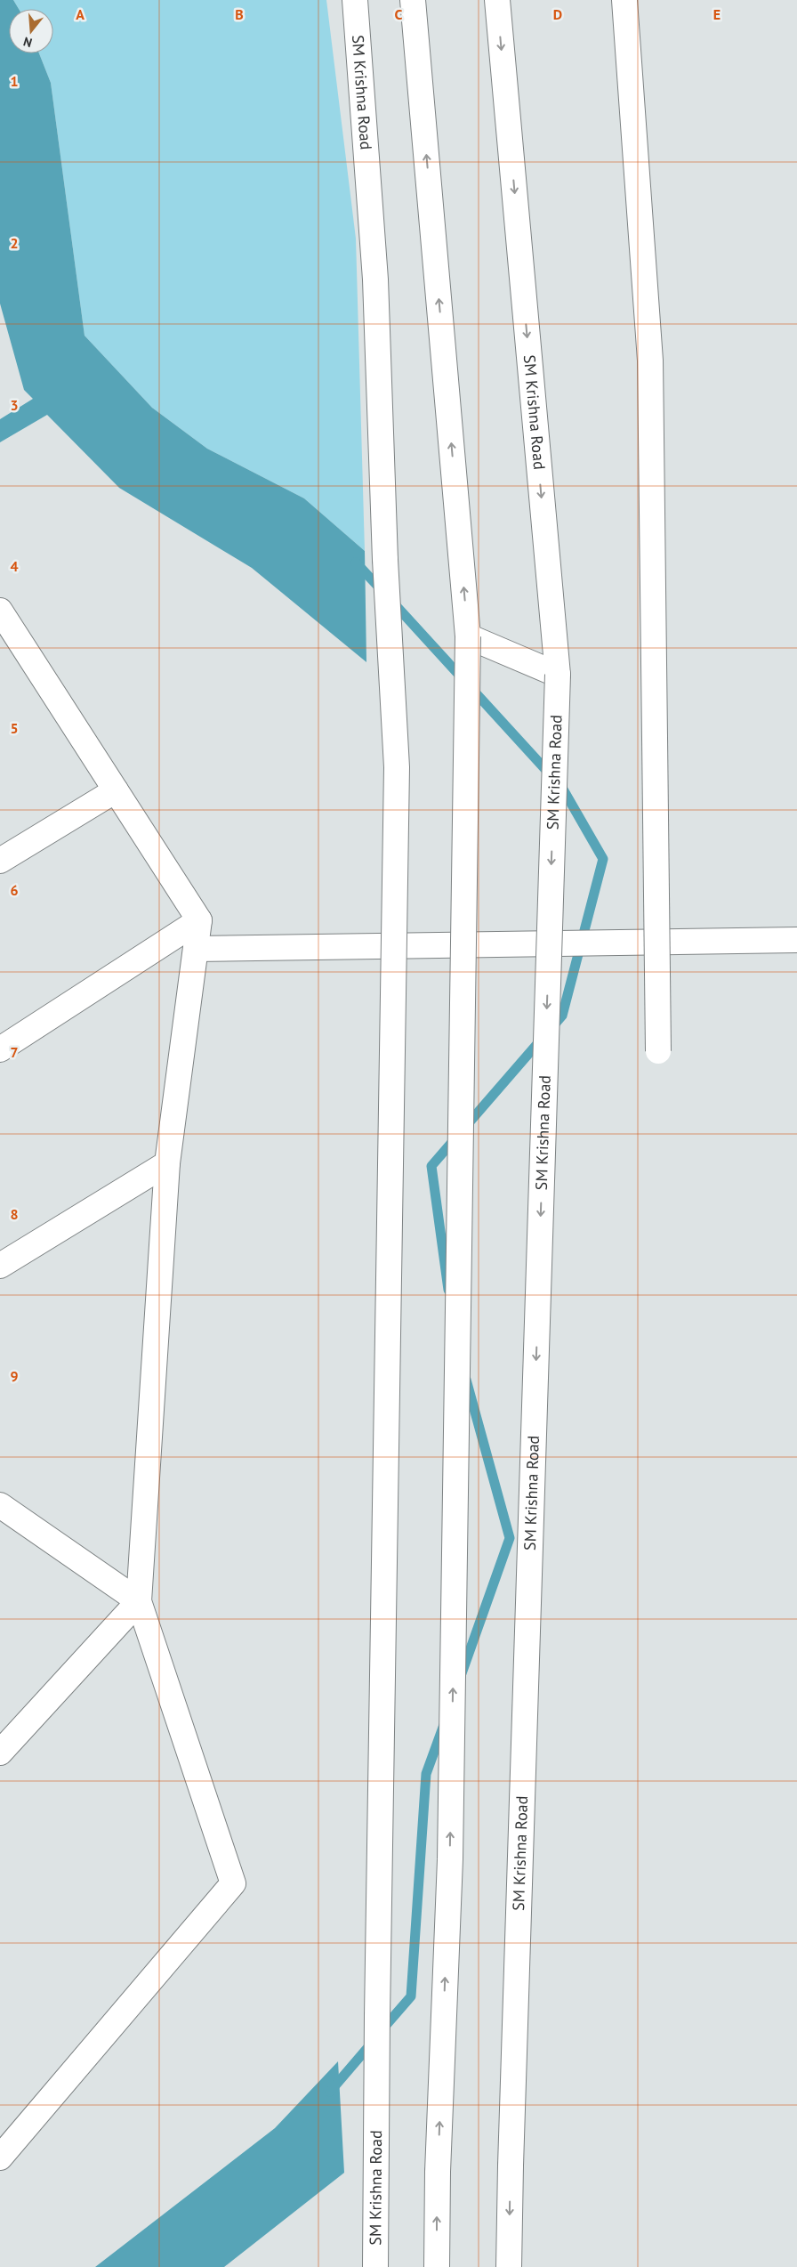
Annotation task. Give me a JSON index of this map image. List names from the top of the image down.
{
  "streets": {
    "main road": ["SM Krishna Road"]
  },
  "north": "bottom",
  "grid": {
    "columns": [
      "A",
      "B",
      "C",
      "D",
      "E"
    ],
    "rows": [
      "1",
      "2",
      "3",
      "4",
      "5",
      "6",
      "7",
      "8",
      "9"
    ]
  }
}
